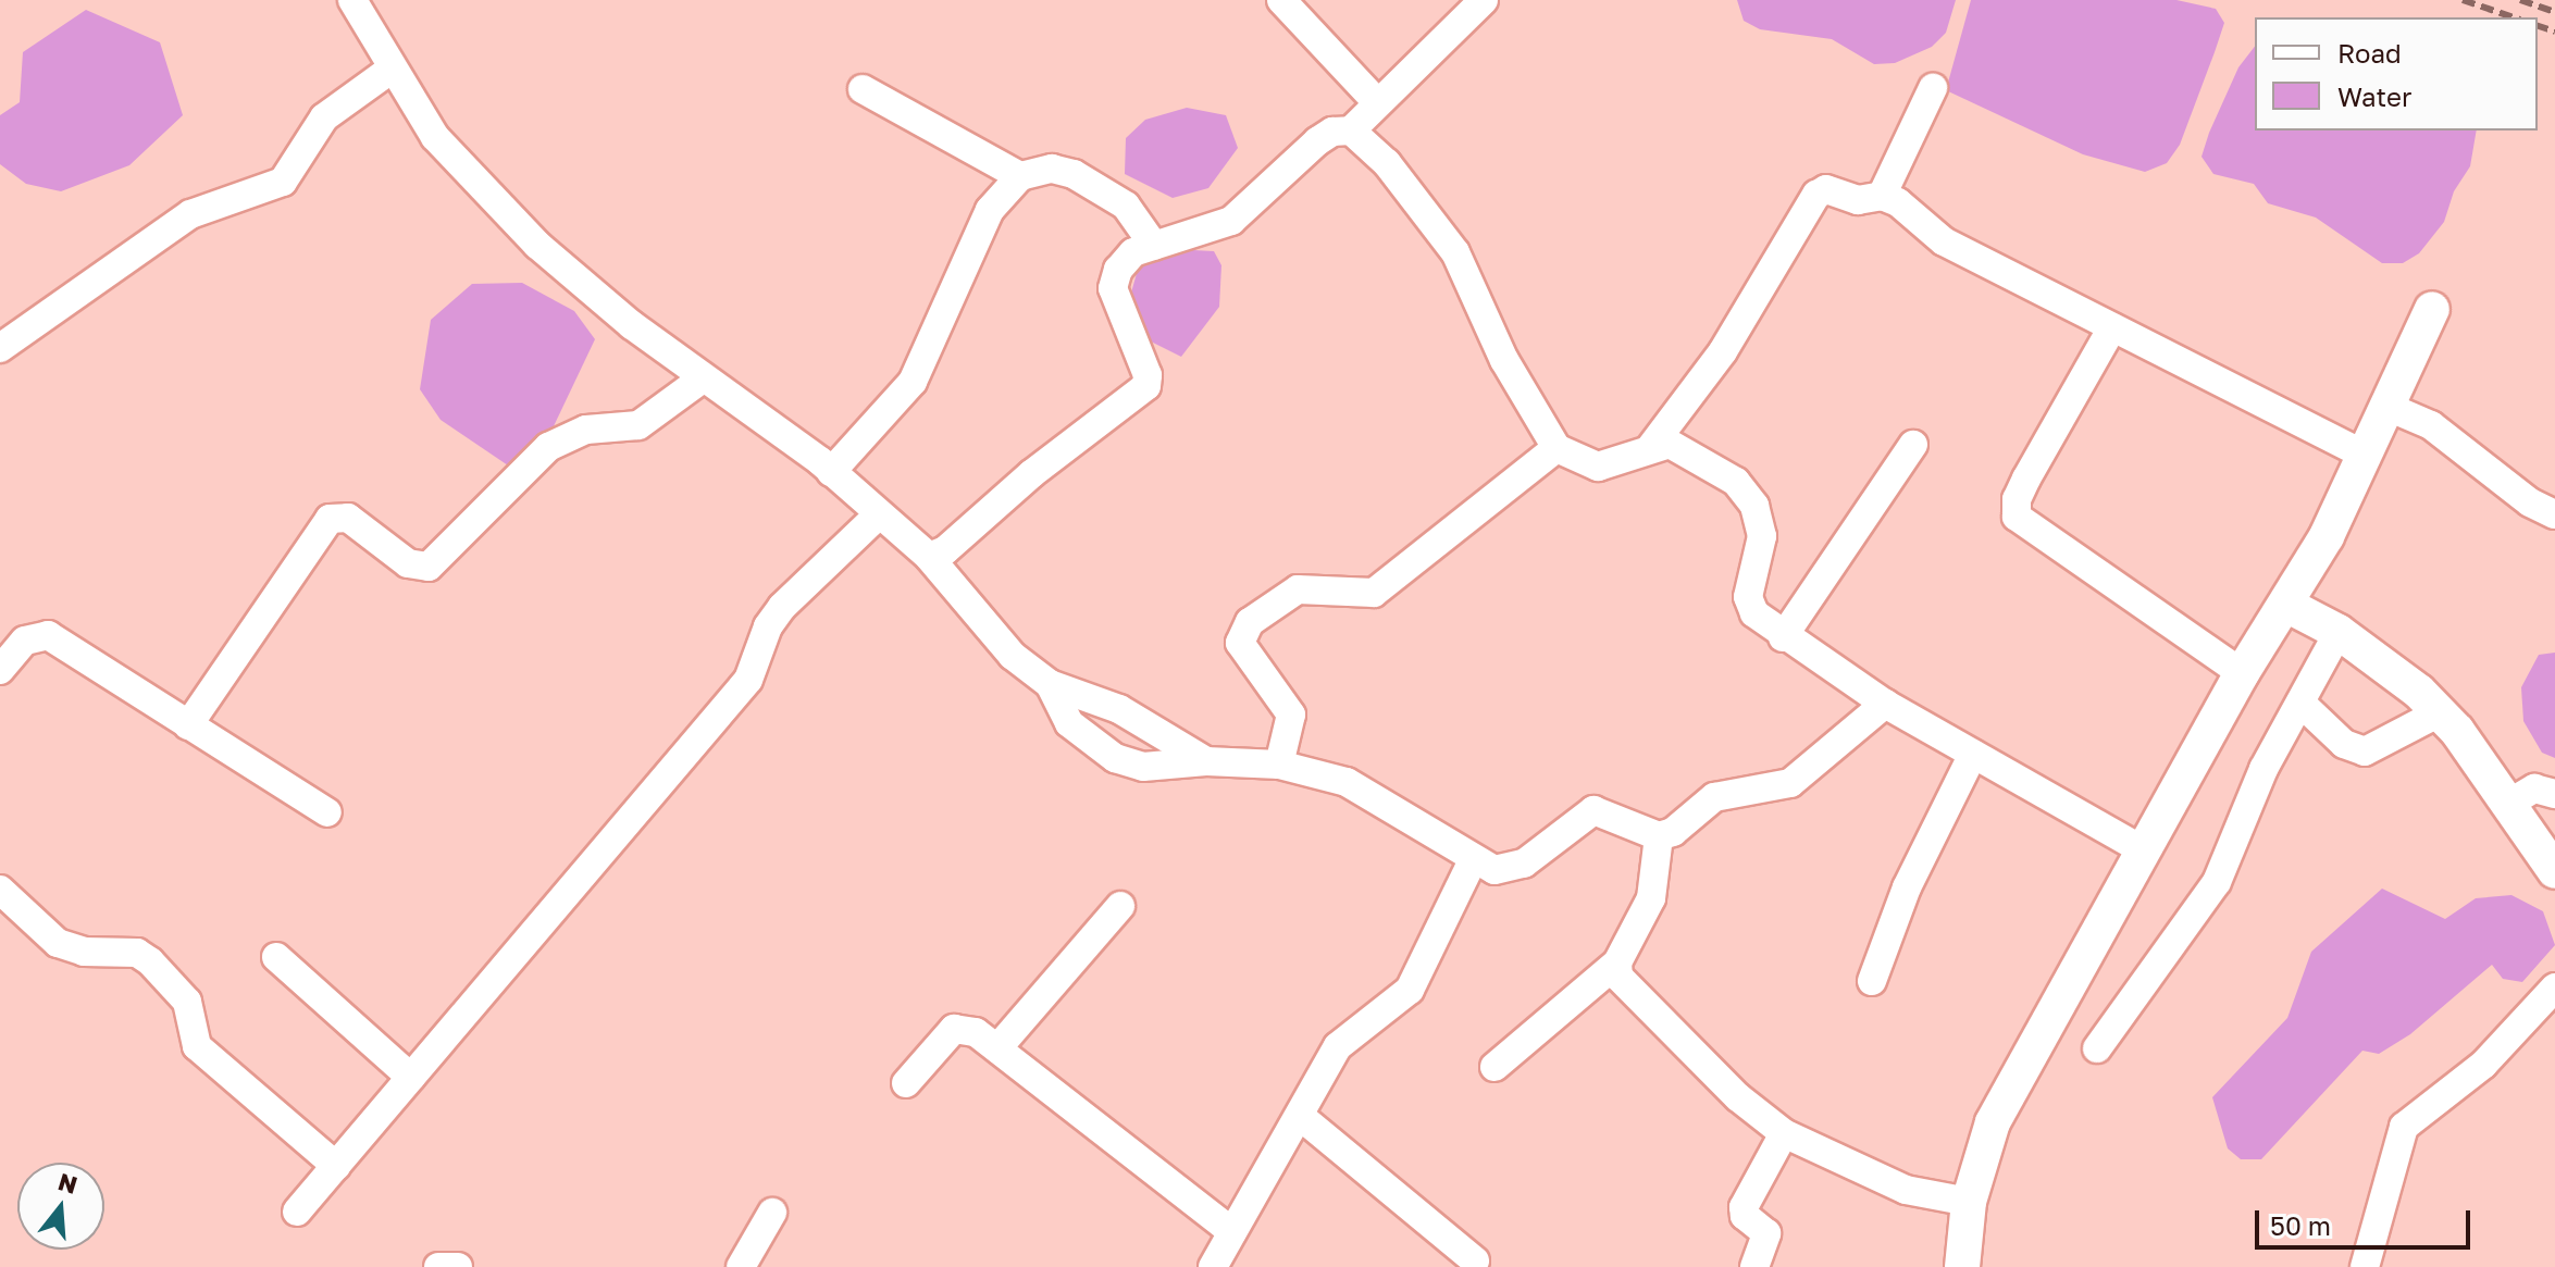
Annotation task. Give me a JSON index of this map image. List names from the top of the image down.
{
  "legend": ["Road", "Water"],
  "scale_bar": "50 m",
  "north": "top"
}
